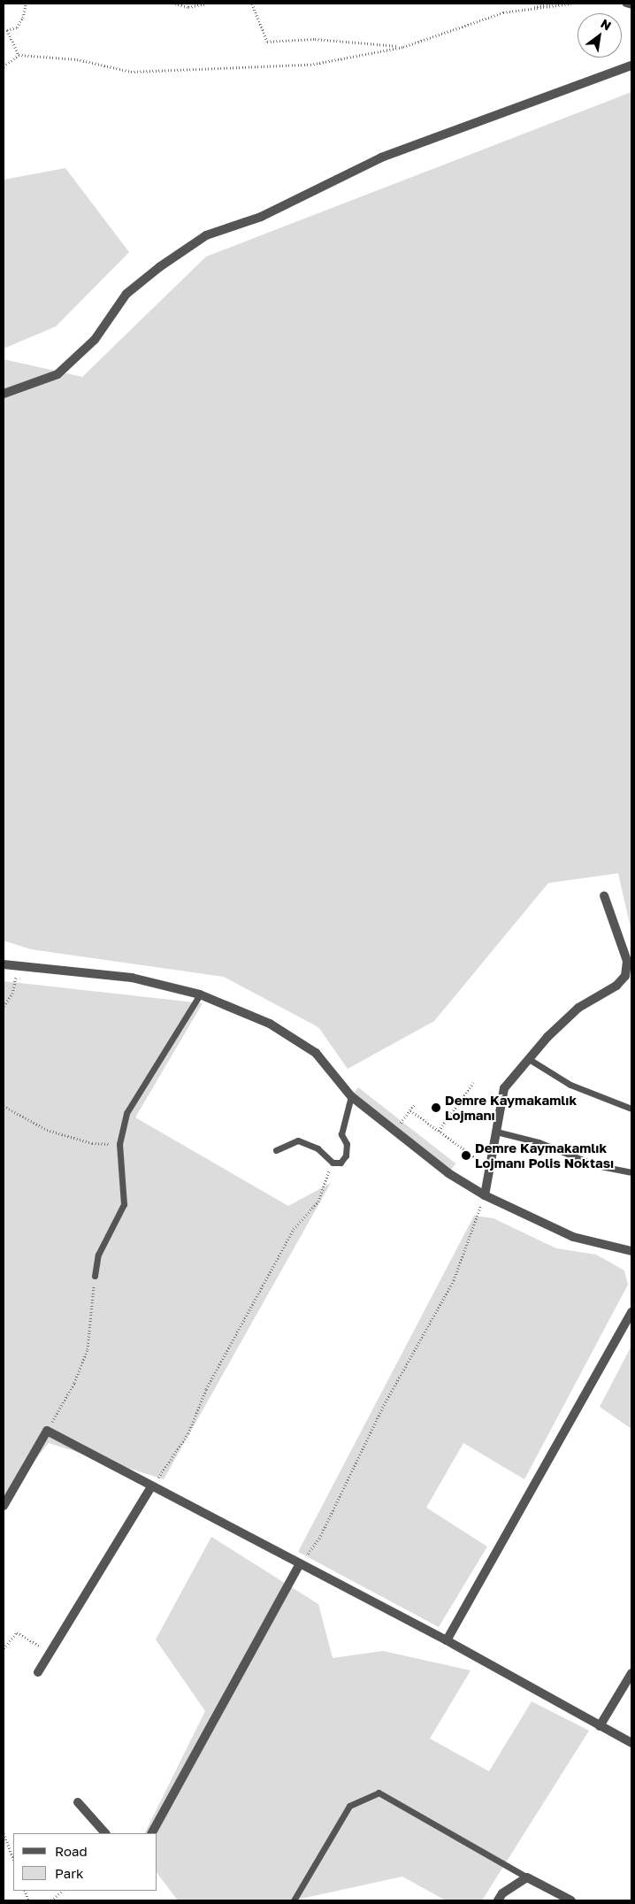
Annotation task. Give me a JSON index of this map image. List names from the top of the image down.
{
  "places": ["Demre Kaymakamlık Lojmanı", "Demre Kaymakamlık Lojmanı Polis Noktası"],
  "legend": ["Road", "Park"],
  "north": "top right"
}
